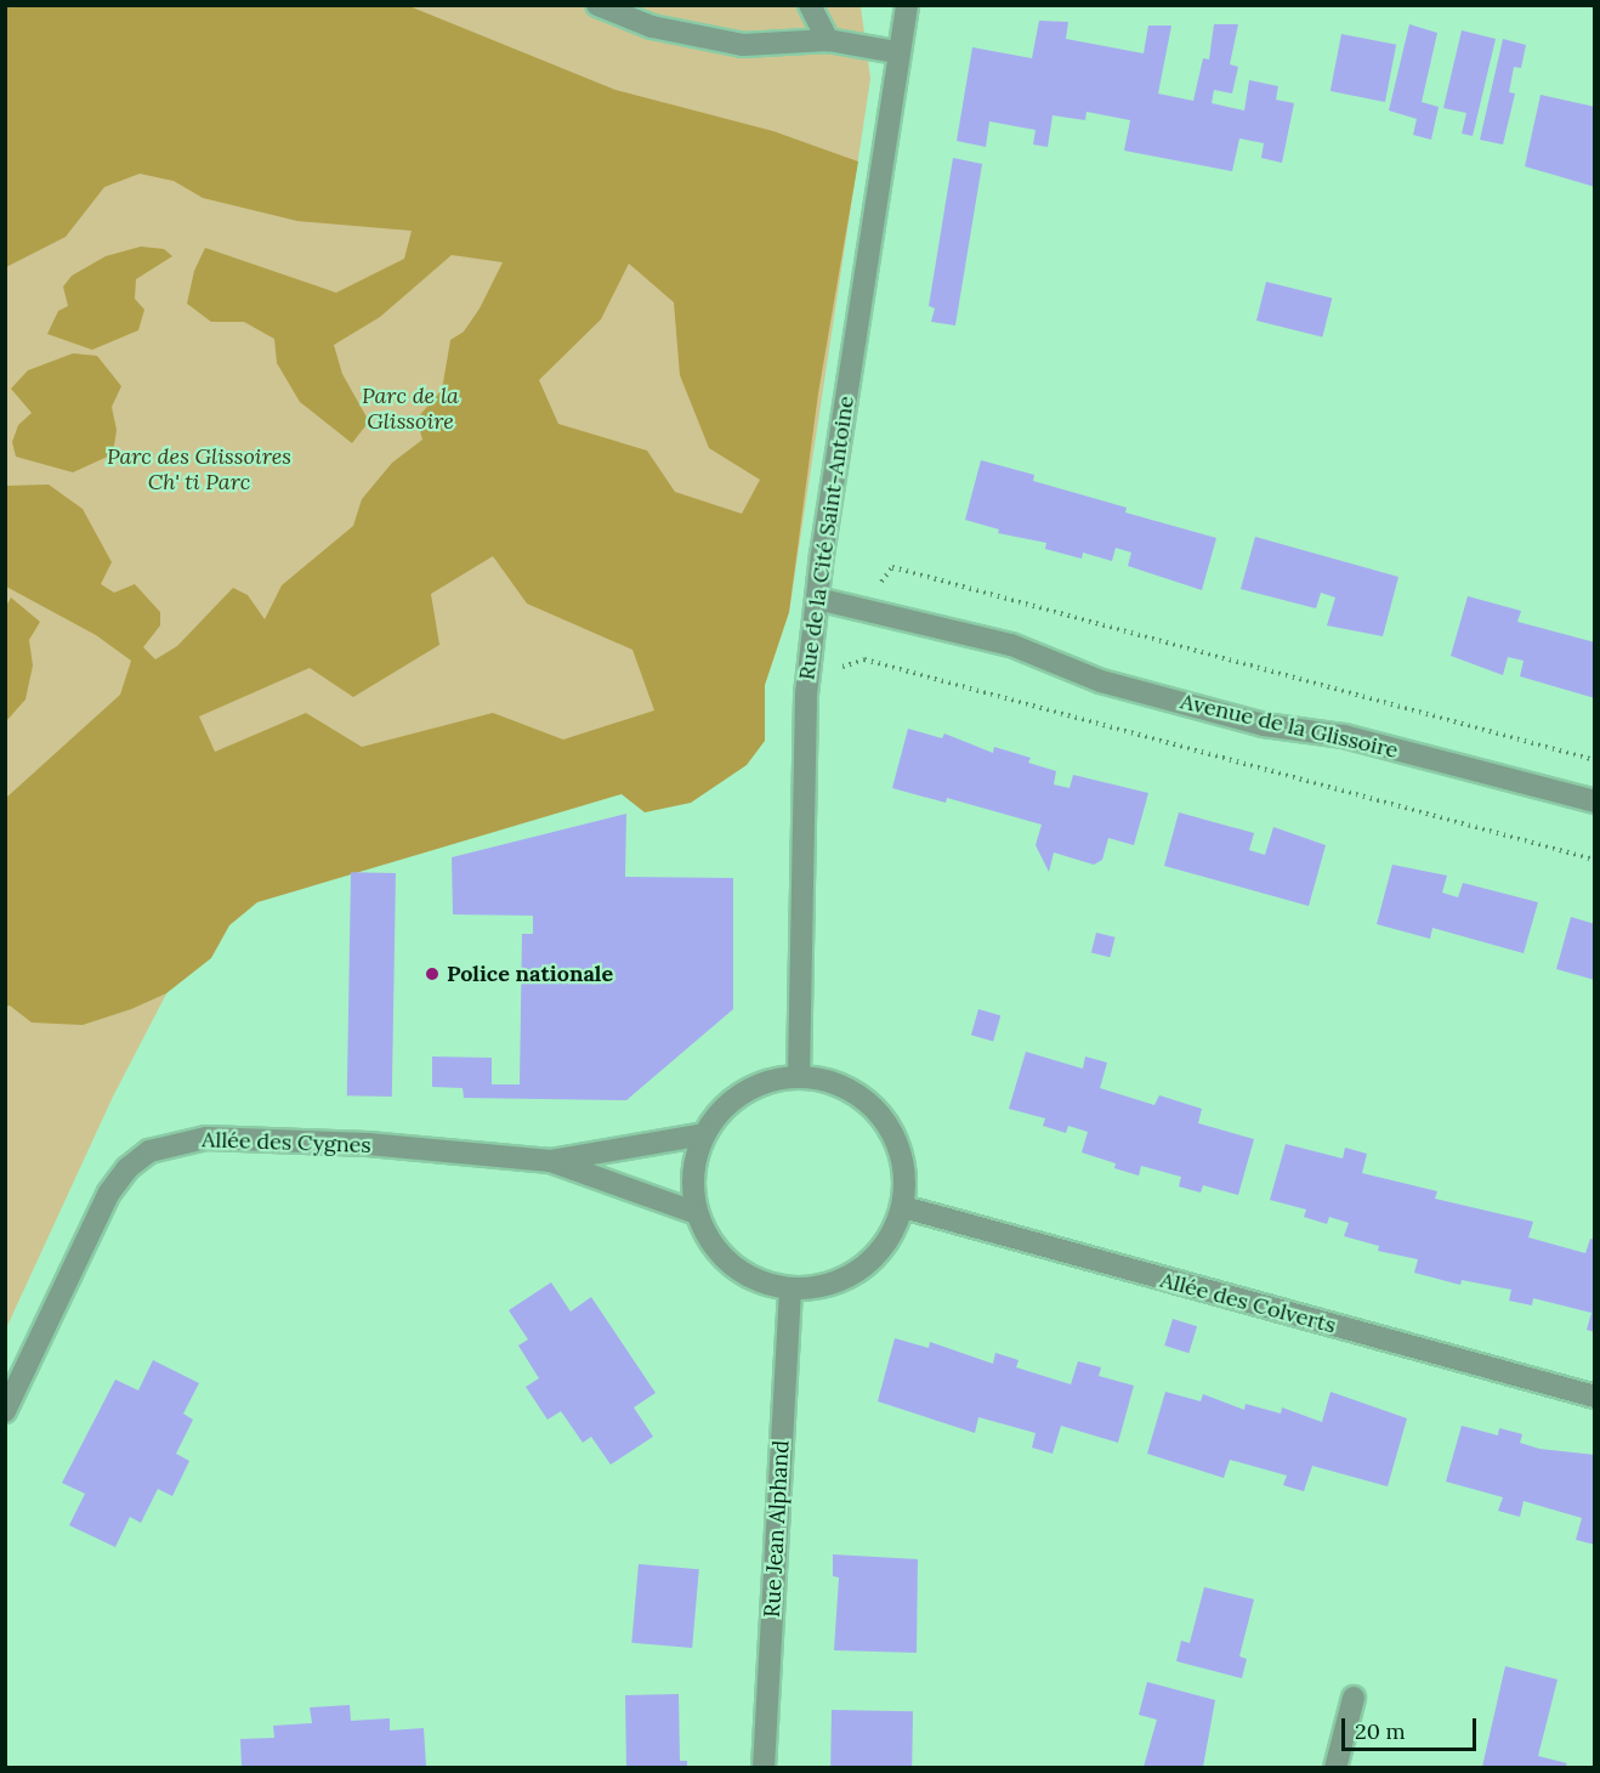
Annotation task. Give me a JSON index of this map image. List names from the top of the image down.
{
  "streets": {
    "street": [
      "Rue de la Cité Saint-Antoine",
      "Avenue de la Glissoire",
      "Allée des Cygnes",
      "Allée des Colverts",
      "Rue Jean Alphand"
    ]
  },
  "crossings": [
    ["Rue de la Cité Saint-Antoine", "Avenue de la Glissoire"],
    ["Rue de la Cité Saint-Antoine", "Allée des Cygnes"],
    ["Rue de la Cité Saint-Antoine", "Allée des Colverts"],
    ["Rue de la Cité Saint-Antoine", "Rue Jean Alphand"],
    ["Allée des Cygnes", "Allée des Colverts"],
    ["Allée des Cygnes", "Rue Jean Alphand"],
    ["Allée des Colverts", "Rue Jean Alphand"]
  ],
  "parks": ["Parc de la Glissoire", "Parc des Glissoires Ch' ti Parc"],
  "places": ["Police nationale"],
  "scale_bar": "20 m"
}
